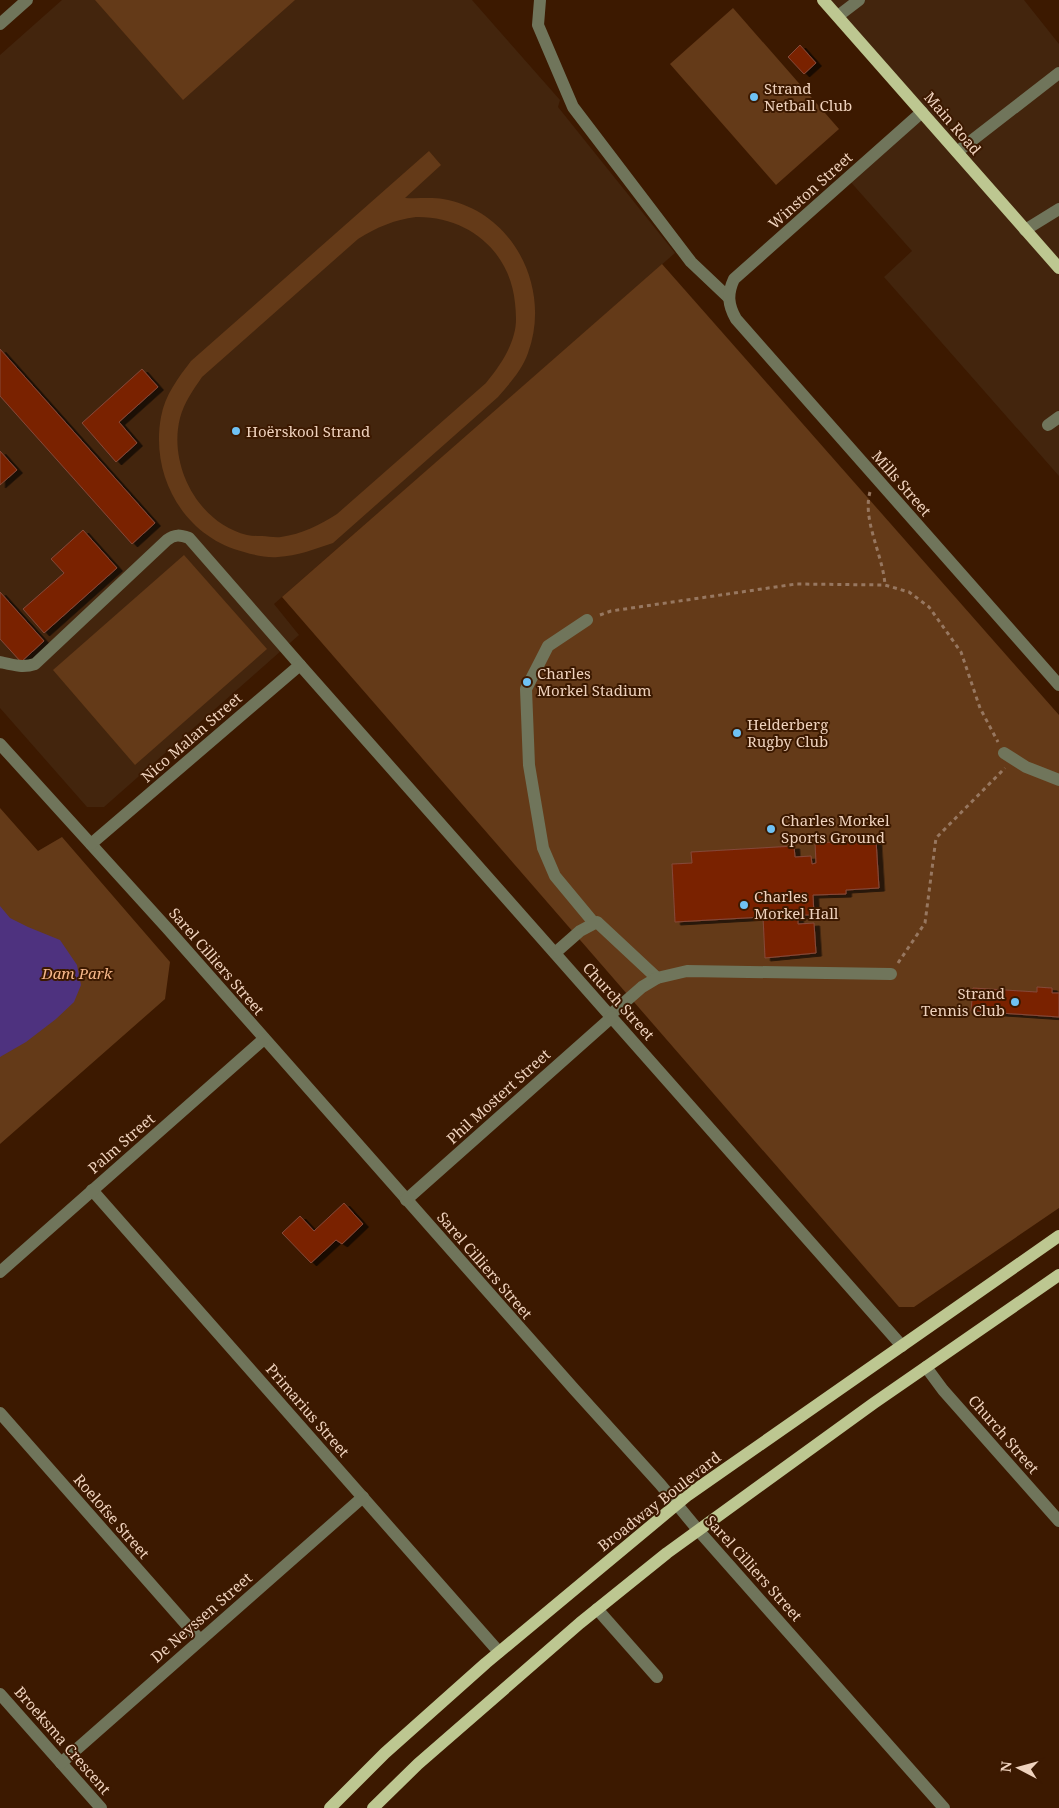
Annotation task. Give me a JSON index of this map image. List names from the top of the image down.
{
  "streets": {
    "main road": ["Main Road", "Broadway Boulevard"],
    "street": [
      "Winston Street",
      "Mills Street",
      "Nico Malan Street",
      "Sarel Cilliers Street",
      "Church Street",
      "Phil Mostert Street",
      "Palm Street",
      "Primarius Street",
      "Roelofse Street",
      "De Neyssen Street",
      "Broeksma Crescent"
    ]
  },
  "crossings": [
    ["Main Road", "Winston Street"],
    ["Winston Street", "Mills Street"],
    ["Nico Malan Street", "Sarel Cilliers Street"],
    ["Nico Malan Street", "Church Street"],
    ["Sarel Cilliers Street", "Phil Mostert Street"],
    ["Sarel Cilliers Street", "Palm Street"],
    ["Sarel Cilliers Street", "Broadway Boulevard"],
    ["Church Street", "Phil Mostert Street"],
    ["Church Street", "Broadway Boulevard"],
    ["Palm Street", "Primarius Street"],
    ["Primarius Street", "Broadway Boulevard"],
    ["Primarius Street", "De Neyssen Street"],
    ["Roelofse Street", "De Neyssen Street"],
    ["De Neyssen Street", "Broeksma Crescent"]
  ],
  "parks": ["Dam Park"],
  "places": [
    "Strand Netball Club",
    "Hoërskool Strand",
    "Charles Morkel Stadium",
    "Helderberg Rugby Club",
    "Charles Morkel Sports Ground",
    "Charles Morkel Hall",
    "Strand Tennis Club"
  ],
  "north": "left"
}
